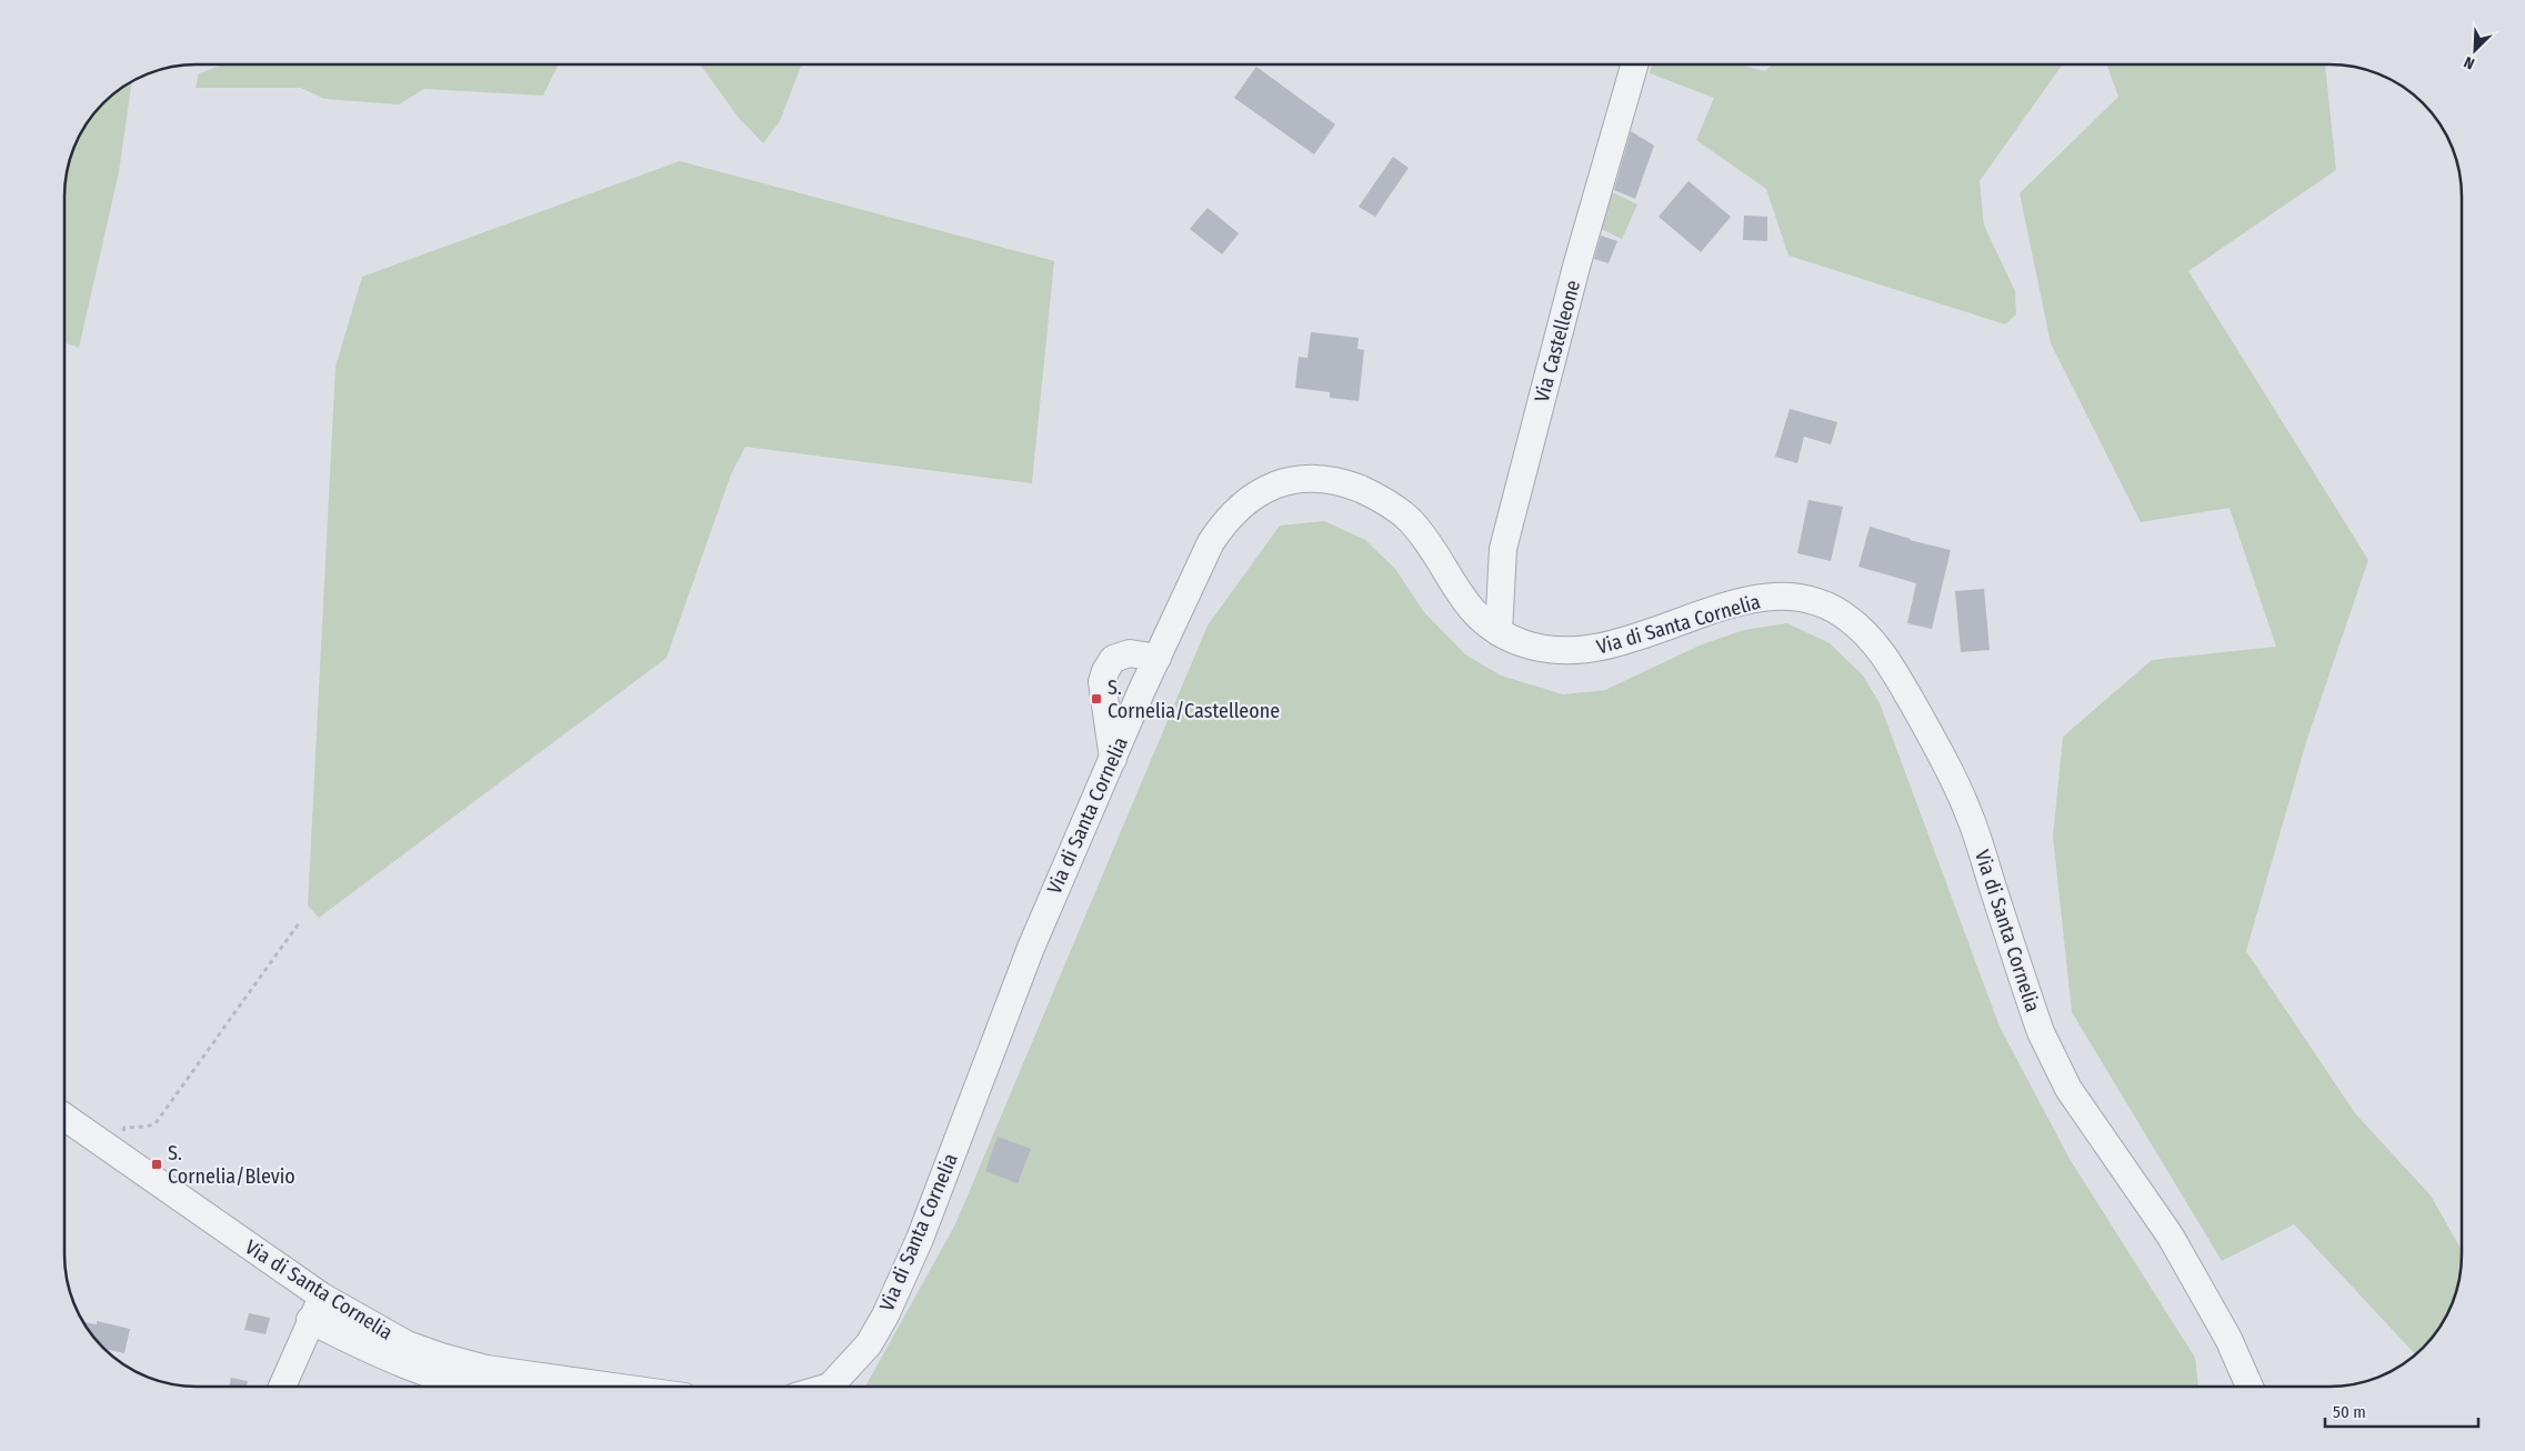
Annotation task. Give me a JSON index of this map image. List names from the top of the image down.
{
  "streets": {
    "street": ["Via Castelleone", "Via di Santa Cornelia"]
  },
  "crossings": [
    ["Via Castelleone", "Via di Santa Cornelia"]
  ],
  "places": {
    "transit": ["S. Cornelia/Castelleone", "S. Cornelia/Blevio"]
  },
  "scale_bar": "50 m",
  "north": "bottom left"
}
